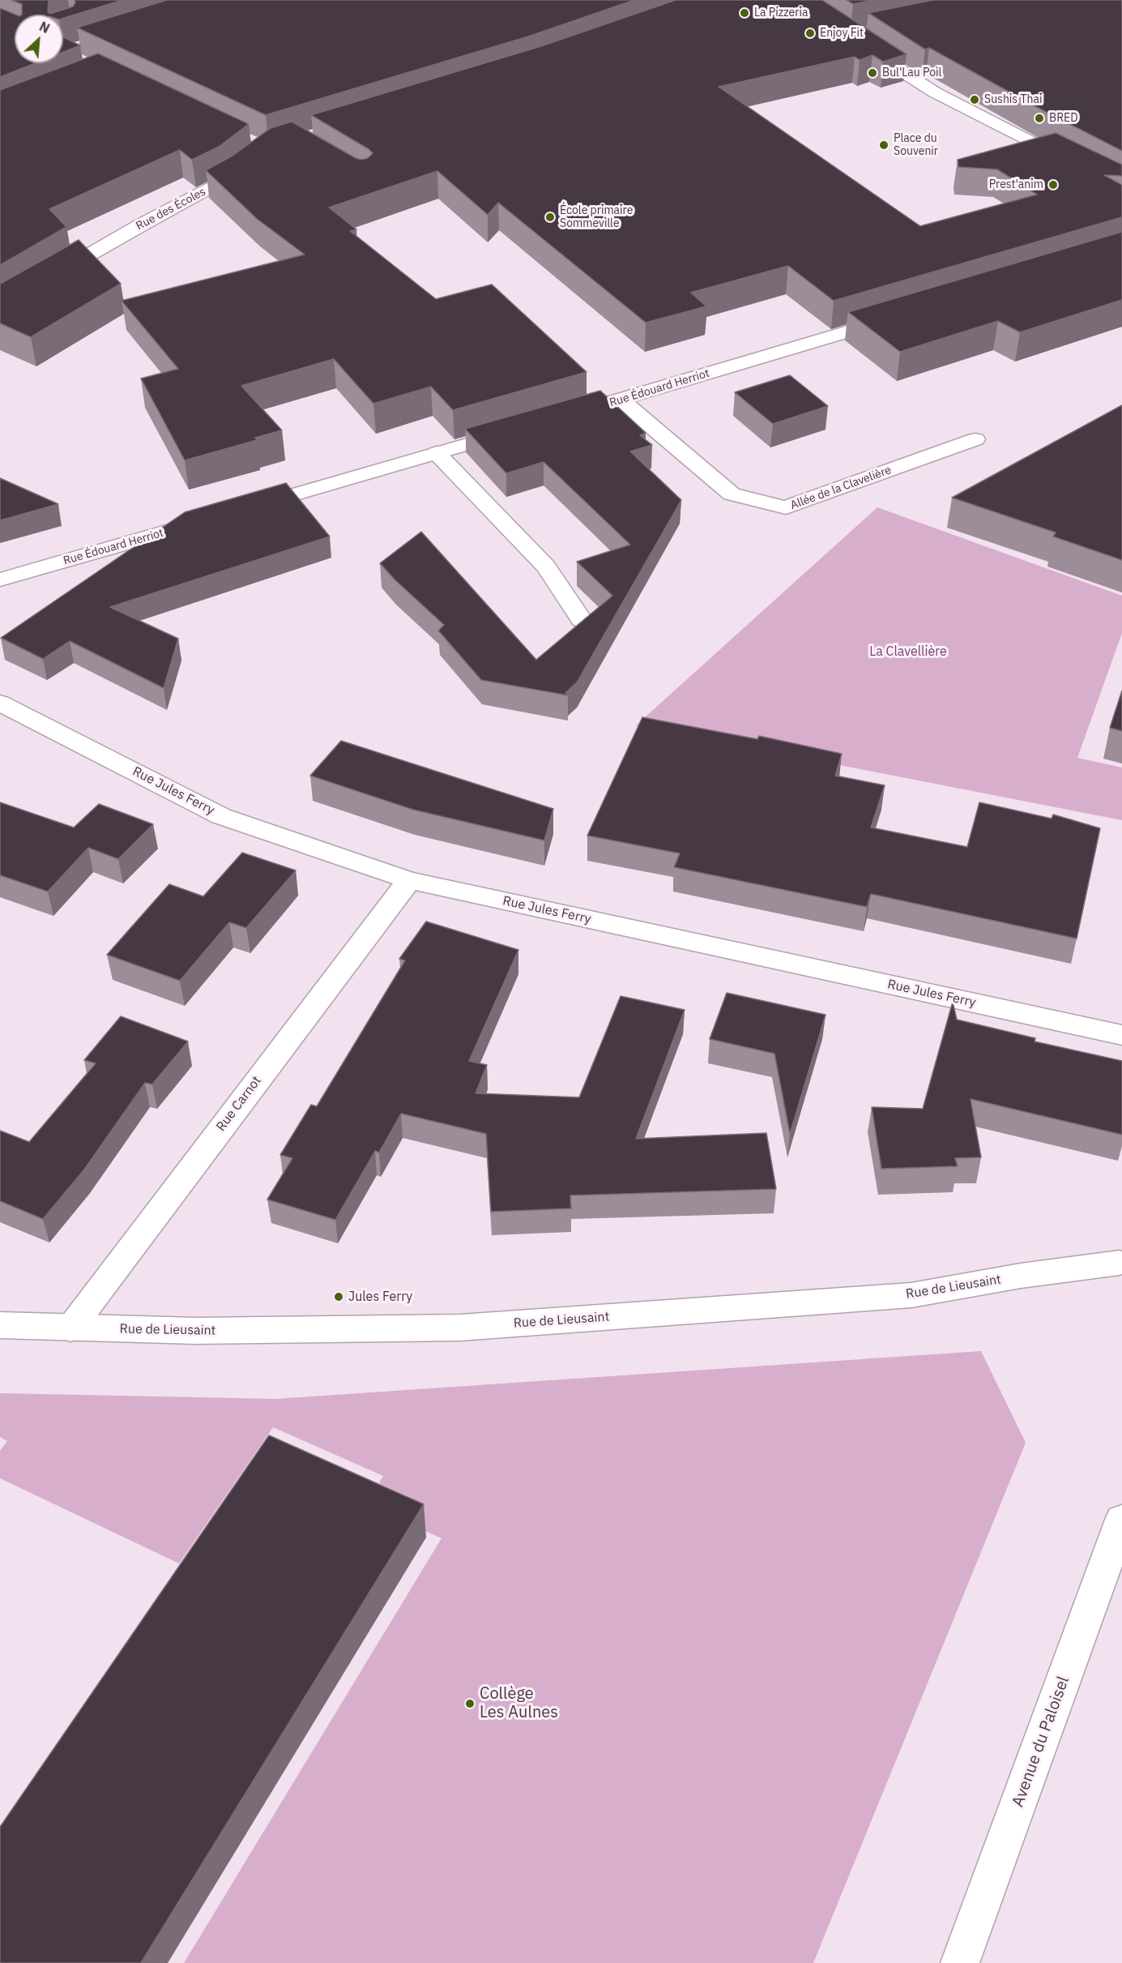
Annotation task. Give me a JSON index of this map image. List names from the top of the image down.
{
  "streets": {
    "street": [
      "Rue des Écoles",
      "Rue Édouard Herriot",
      "Allée de la Clavelière",
      "Rue Jules Ferry",
      "Rue Carnot",
      "Rue de Lieusaint",
      "Avenue du Paloisel"
    ]
  },
  "crossings": [
    ["Rue Édouard Herriot", "Allée de la Clavelière"],
    ["Rue Jules Ferry", "Rue Carnot"],
    ["Rue Carnot", "Rue de Lieusaint"]
  ],
  "parks": ["La Clavellière"],
  "places": [
    "La Pizzeria",
    "Enjoy Fit",
    "Bul'Lau Poil",
    "Sushis Thai",
    "BRED",
    "Place du Souvenir",
    "Prest'anim",
    "École primaire Sommeville",
    "Jules Ferry",
    "Collège Les Aulnes"
  ],
  "north": "top right"
}
